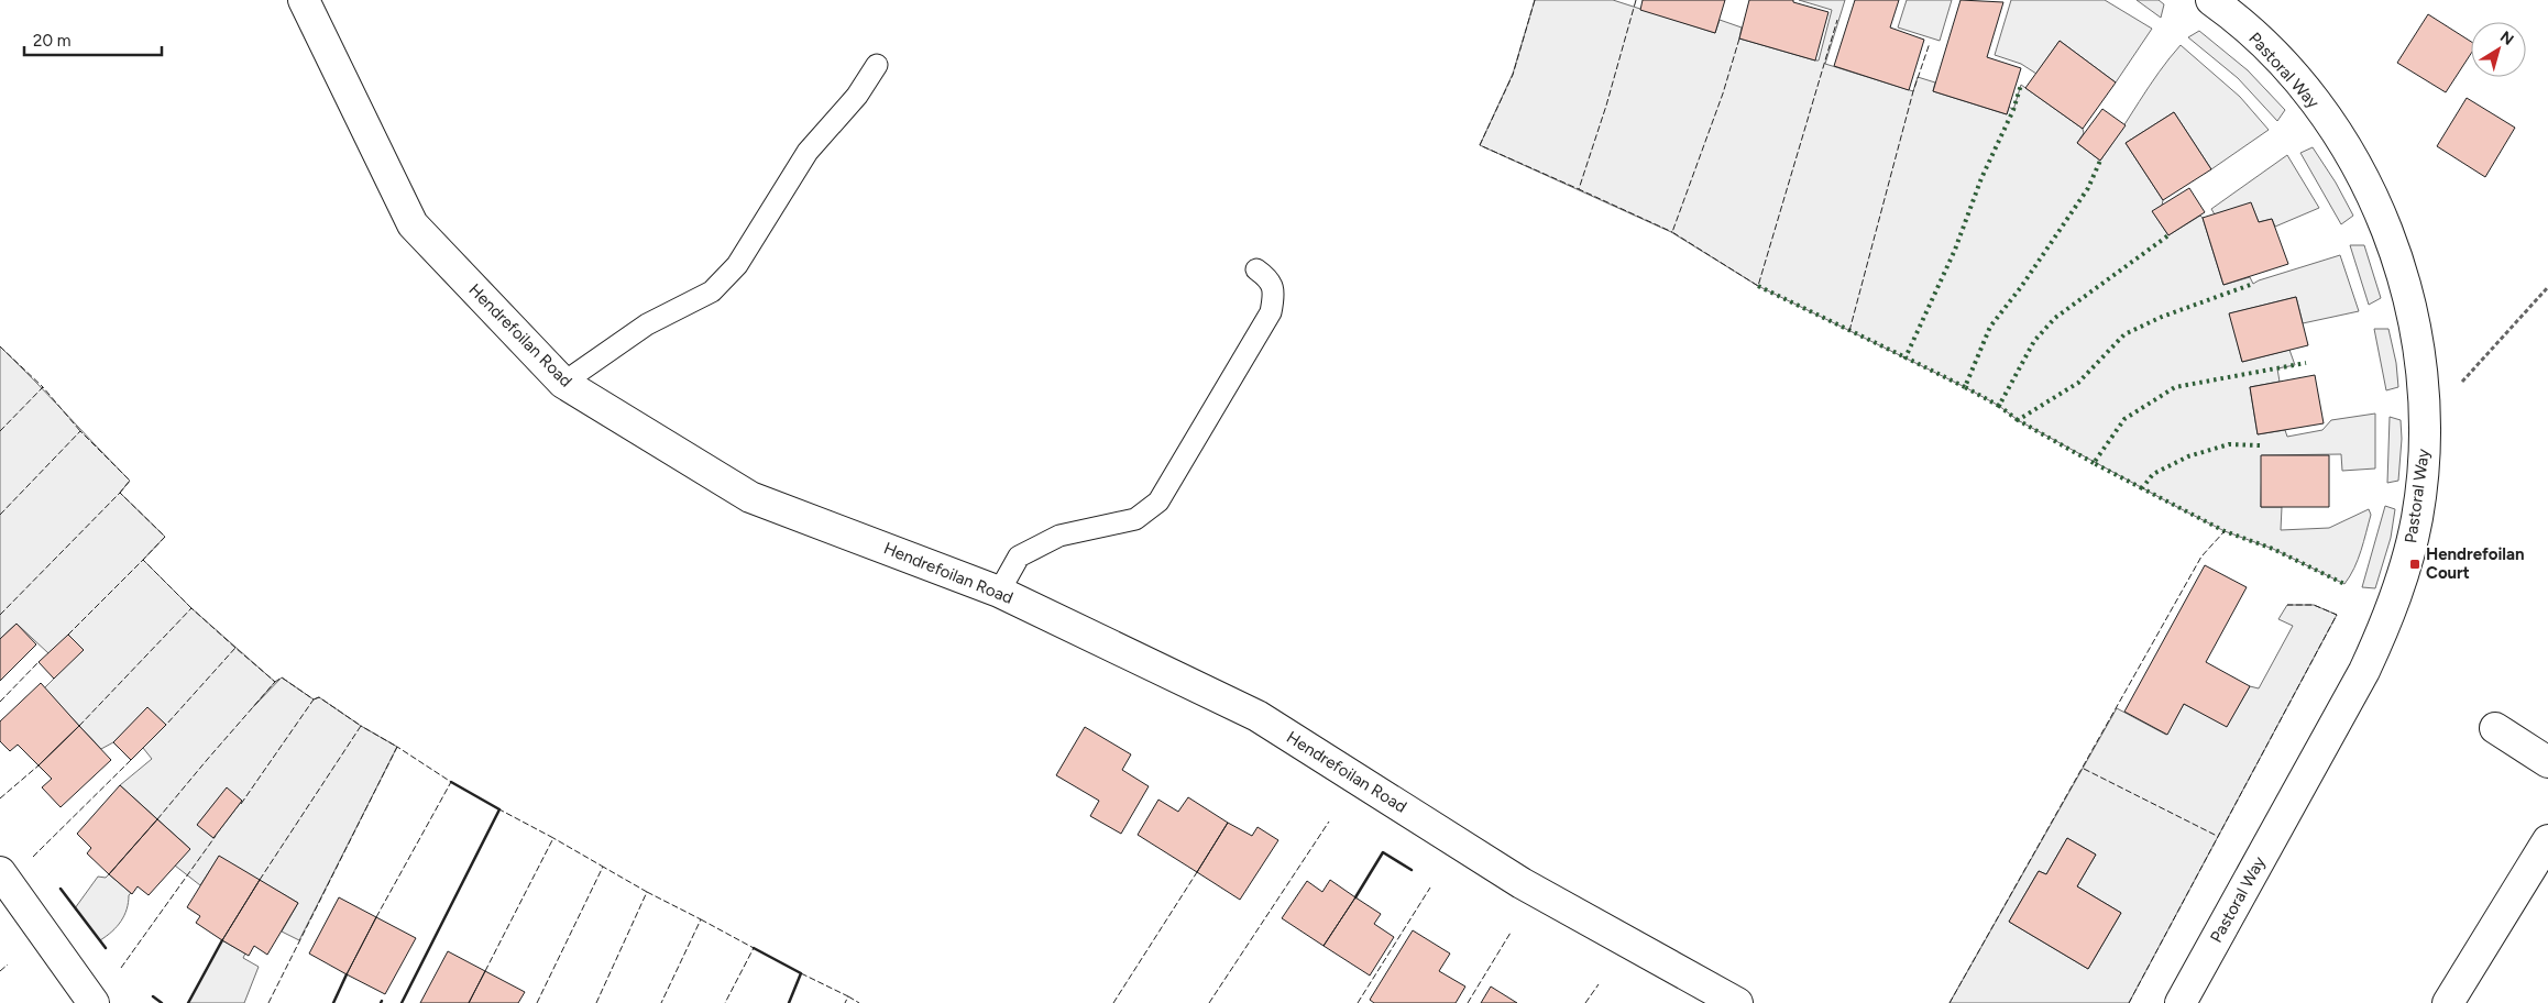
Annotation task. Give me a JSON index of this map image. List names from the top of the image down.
{
  "streets": {
    "street": ["Pastoral Way", "Hendrefoilan Road"]
  },
  "places": {
    "transit": ["Hendrefoilan Court"]
  },
  "scale_bar": "20 m",
  "north": "top right"
}
